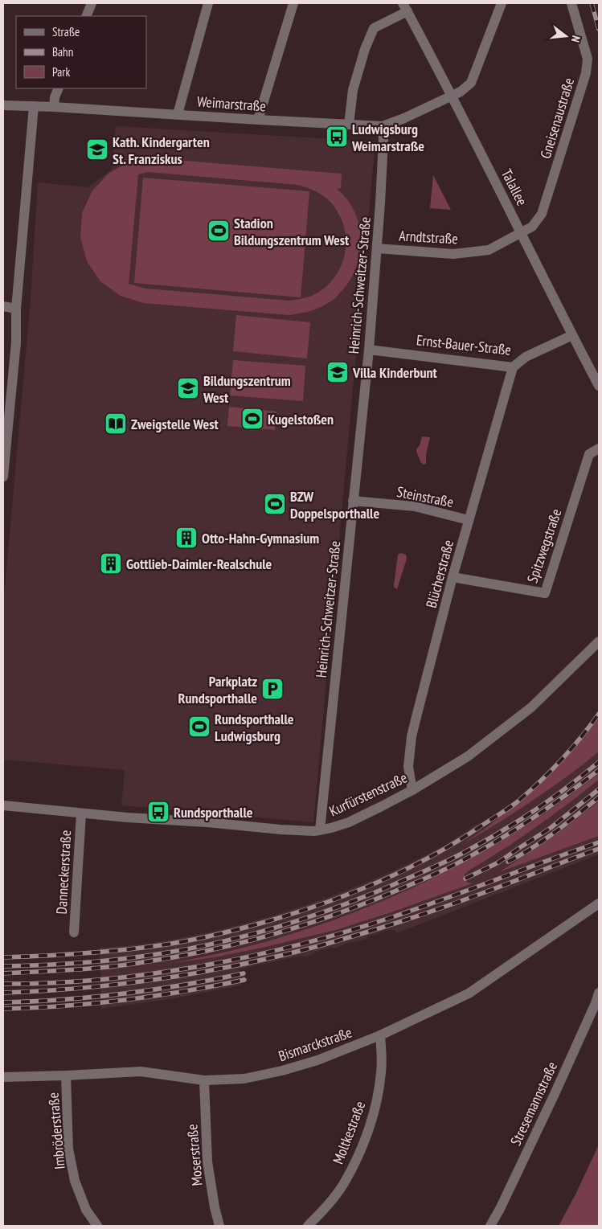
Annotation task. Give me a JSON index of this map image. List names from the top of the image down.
{
  "streets": {
    "street": [
      "Weimarstraße",
      "Gneisenaustraße",
      "Talallee",
      "Arndtstraße",
      "Heinrich-Schweitzer-Straße",
      "Ernst-Bauer-Straße",
      "Steinstraße",
      "Spitzwegstraße",
      "Blücherstraße",
      "Kurfürstenstraße",
      "Danneckerstraße",
      "Bismarckstraße",
      "Stresemannstraße",
      "Imbröderstraße",
      "Moltkestraße",
      "Moserstraße"
    ]
  },
  "crossings": [
    ["Weimarstraße", "Talallee"],
    ["Weimarstraße", "Heinrich-Schweitzer-Straße"],
    ["Gneisenaustraße", "Talallee"],
    ["Gneisenaustraße", "Arndtstraße"],
    ["Talallee", "Arndtstraße"],
    ["Talallee", "Ernst-Bauer-Straße"],
    ["Arndtstraße", "Heinrich-Schweitzer-Straße"],
    ["Heinrich-Schweitzer-Straße", "Ernst-Bauer-Straße"],
    ["Heinrich-Schweitzer-Straße", "Steinstraße"],
    ["Heinrich-Schweitzer-Straße", "Kurfürstenstraße"],
    ["Ernst-Bauer-Straße", "Blücherstraße"],
    ["Steinstraße", "Blücherstraße"],
    ["Spitzwegstraße", "Blücherstraße"],
    ["Blücherstraße", "Kurfürstenstraße"],
    ["Kurfürstenstraße", "Danneckerstraße"],
    ["Bismarckstraße", "Imbröderstraße"],
    ["Bismarckstraße", "Moltkestraße"],
    ["Bismarckstraße", "Moserstraße"]
  ],
  "places": {
    "bus stop": ["Ludwigsburg Weimarstraße", "Rundsporthalle"],
    "school or university": ["Kath. Kindergarten St. Franziskus", "Villa Kinderbunt", "Bildungszentrum West"],
    "sports": [
      "Stadion Bildungszentrum West",
      "Kugelstoßen",
      "BZW Doppelsporthalle",
      "Rundsporthalle Ludwigsburg"
    ],
    "library": ["Zweigstelle West"],
    "building": ["Otto-Hahn-Gymnasium", "Gottlieb-Daimler-Realschule"],
    "parking": ["Parkplatz Rundsporthalle"]
  },
  "legend": ["Straße", "Bahn", "Park"],
  "north": "right"
}
